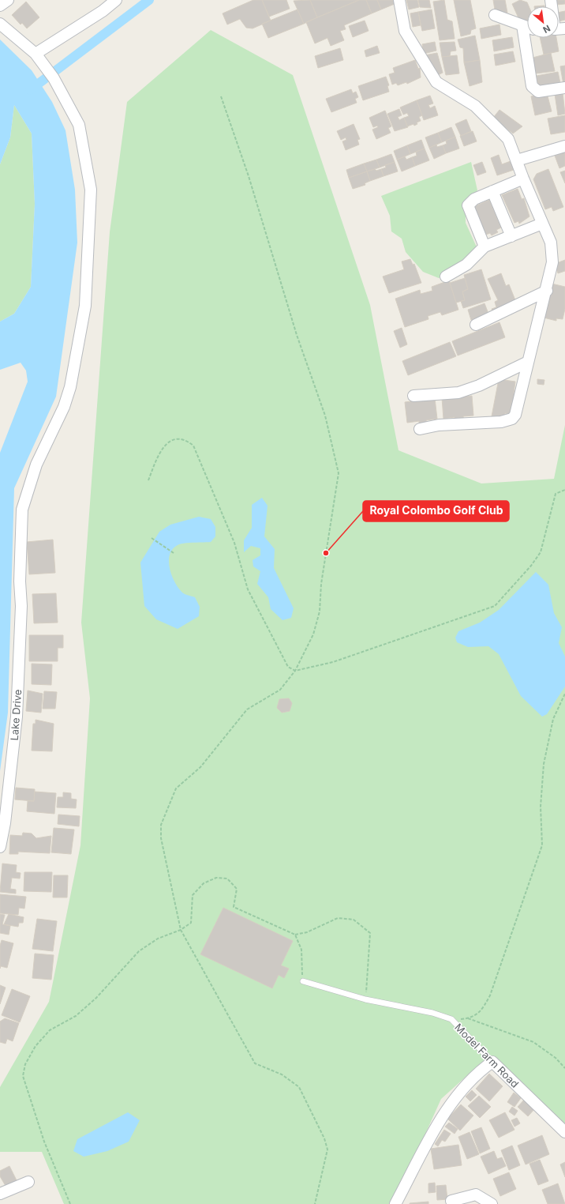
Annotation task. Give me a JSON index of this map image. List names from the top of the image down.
{
  "streets": {
    "street": ["Lake Drive", "Model Farm Road"]
  },
  "places": ["Royal Colombo Golf Club"],
  "north": "bottom right"
}
